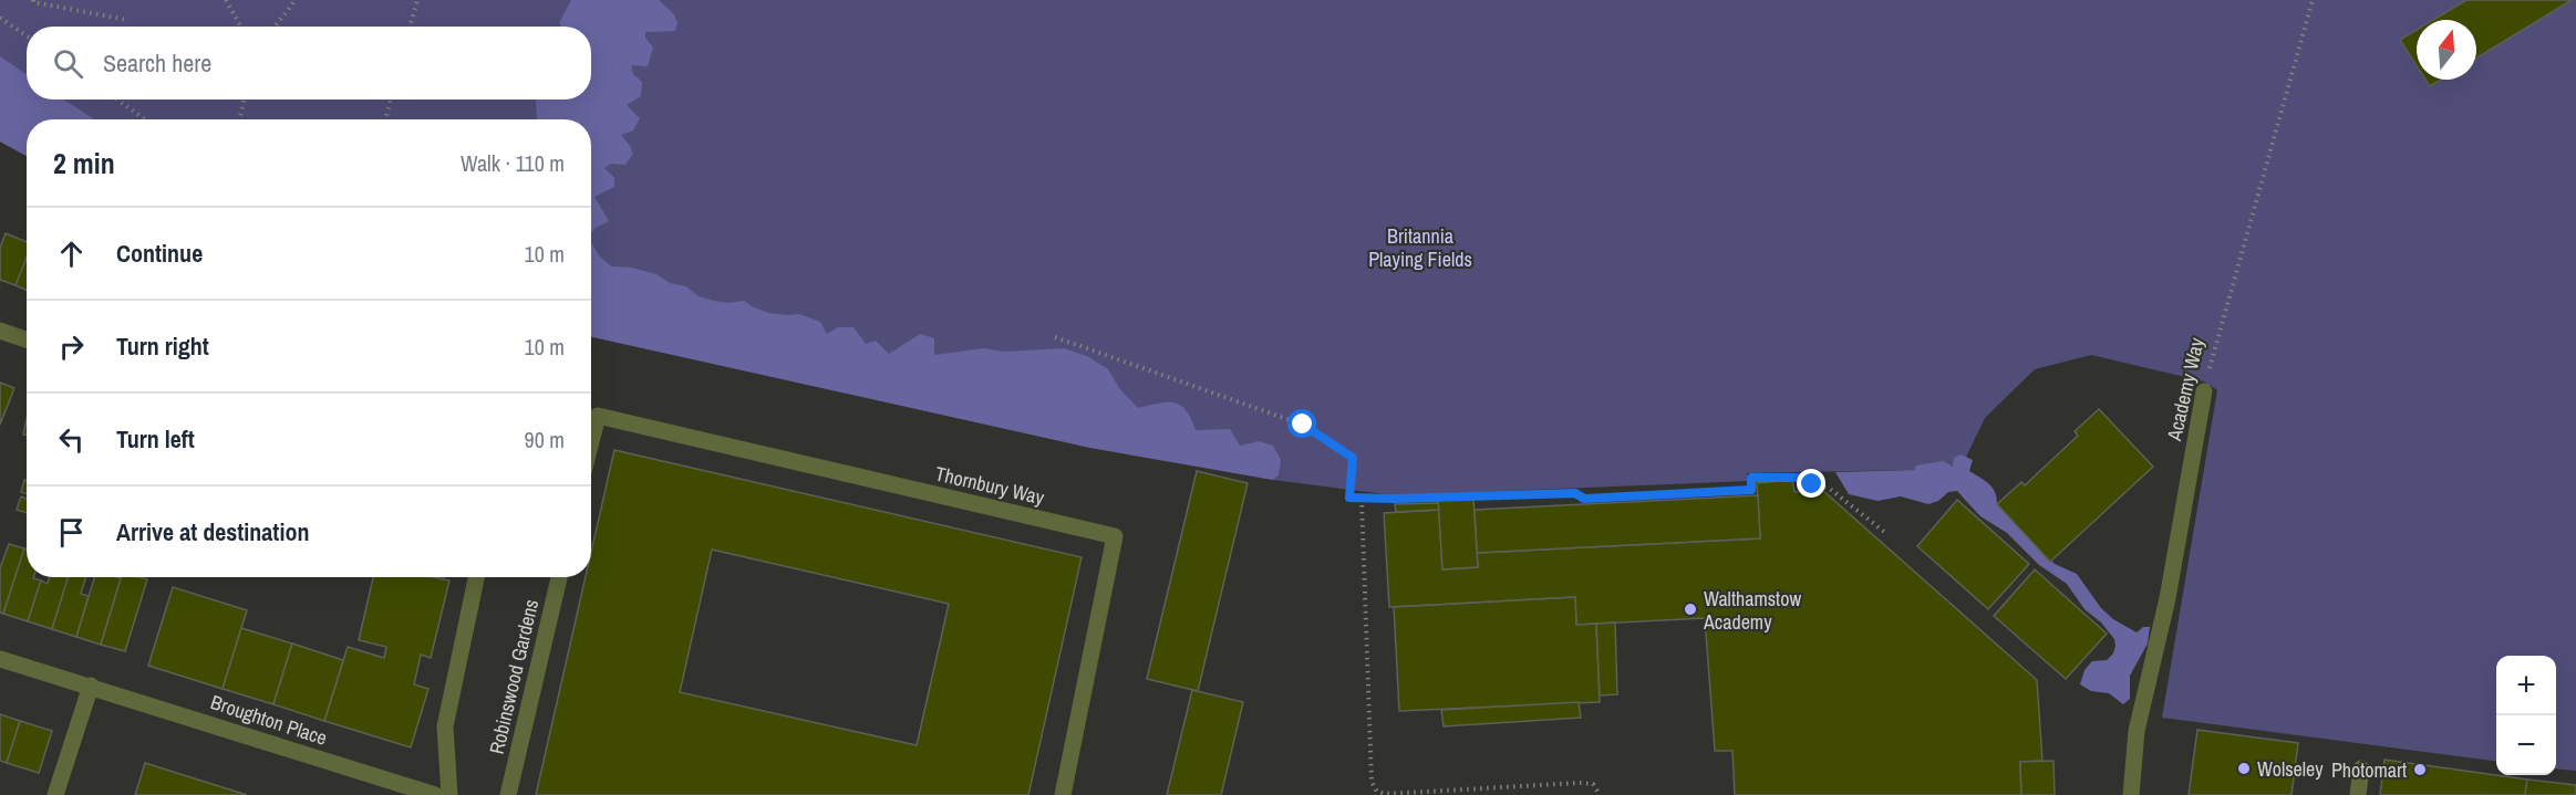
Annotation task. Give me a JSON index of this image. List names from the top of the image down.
{
  "streets": {
    "street": [
      "Academy Way",
      "Thornbury Way",
      "Robinswood Gardens",
      "Broughton Place"
    ]
  },
  "parks": ["Britannia Playing Fields"],
  "places": ["Walthamstow Academy", "Wolseley", "Photomart"],
  "north": "top",
  "page": {
    "search": "Search here",
    "heading": ["2 min", "Walk · 110 m"],
    "list": [
      ["Continue", "10 m"],
      ["Turn right", "10 m"],
      ["Turn left", "90 m"],
      "Arrive at destination"
    ],
    "map_buttons": ["+", "−"]
  }
}
